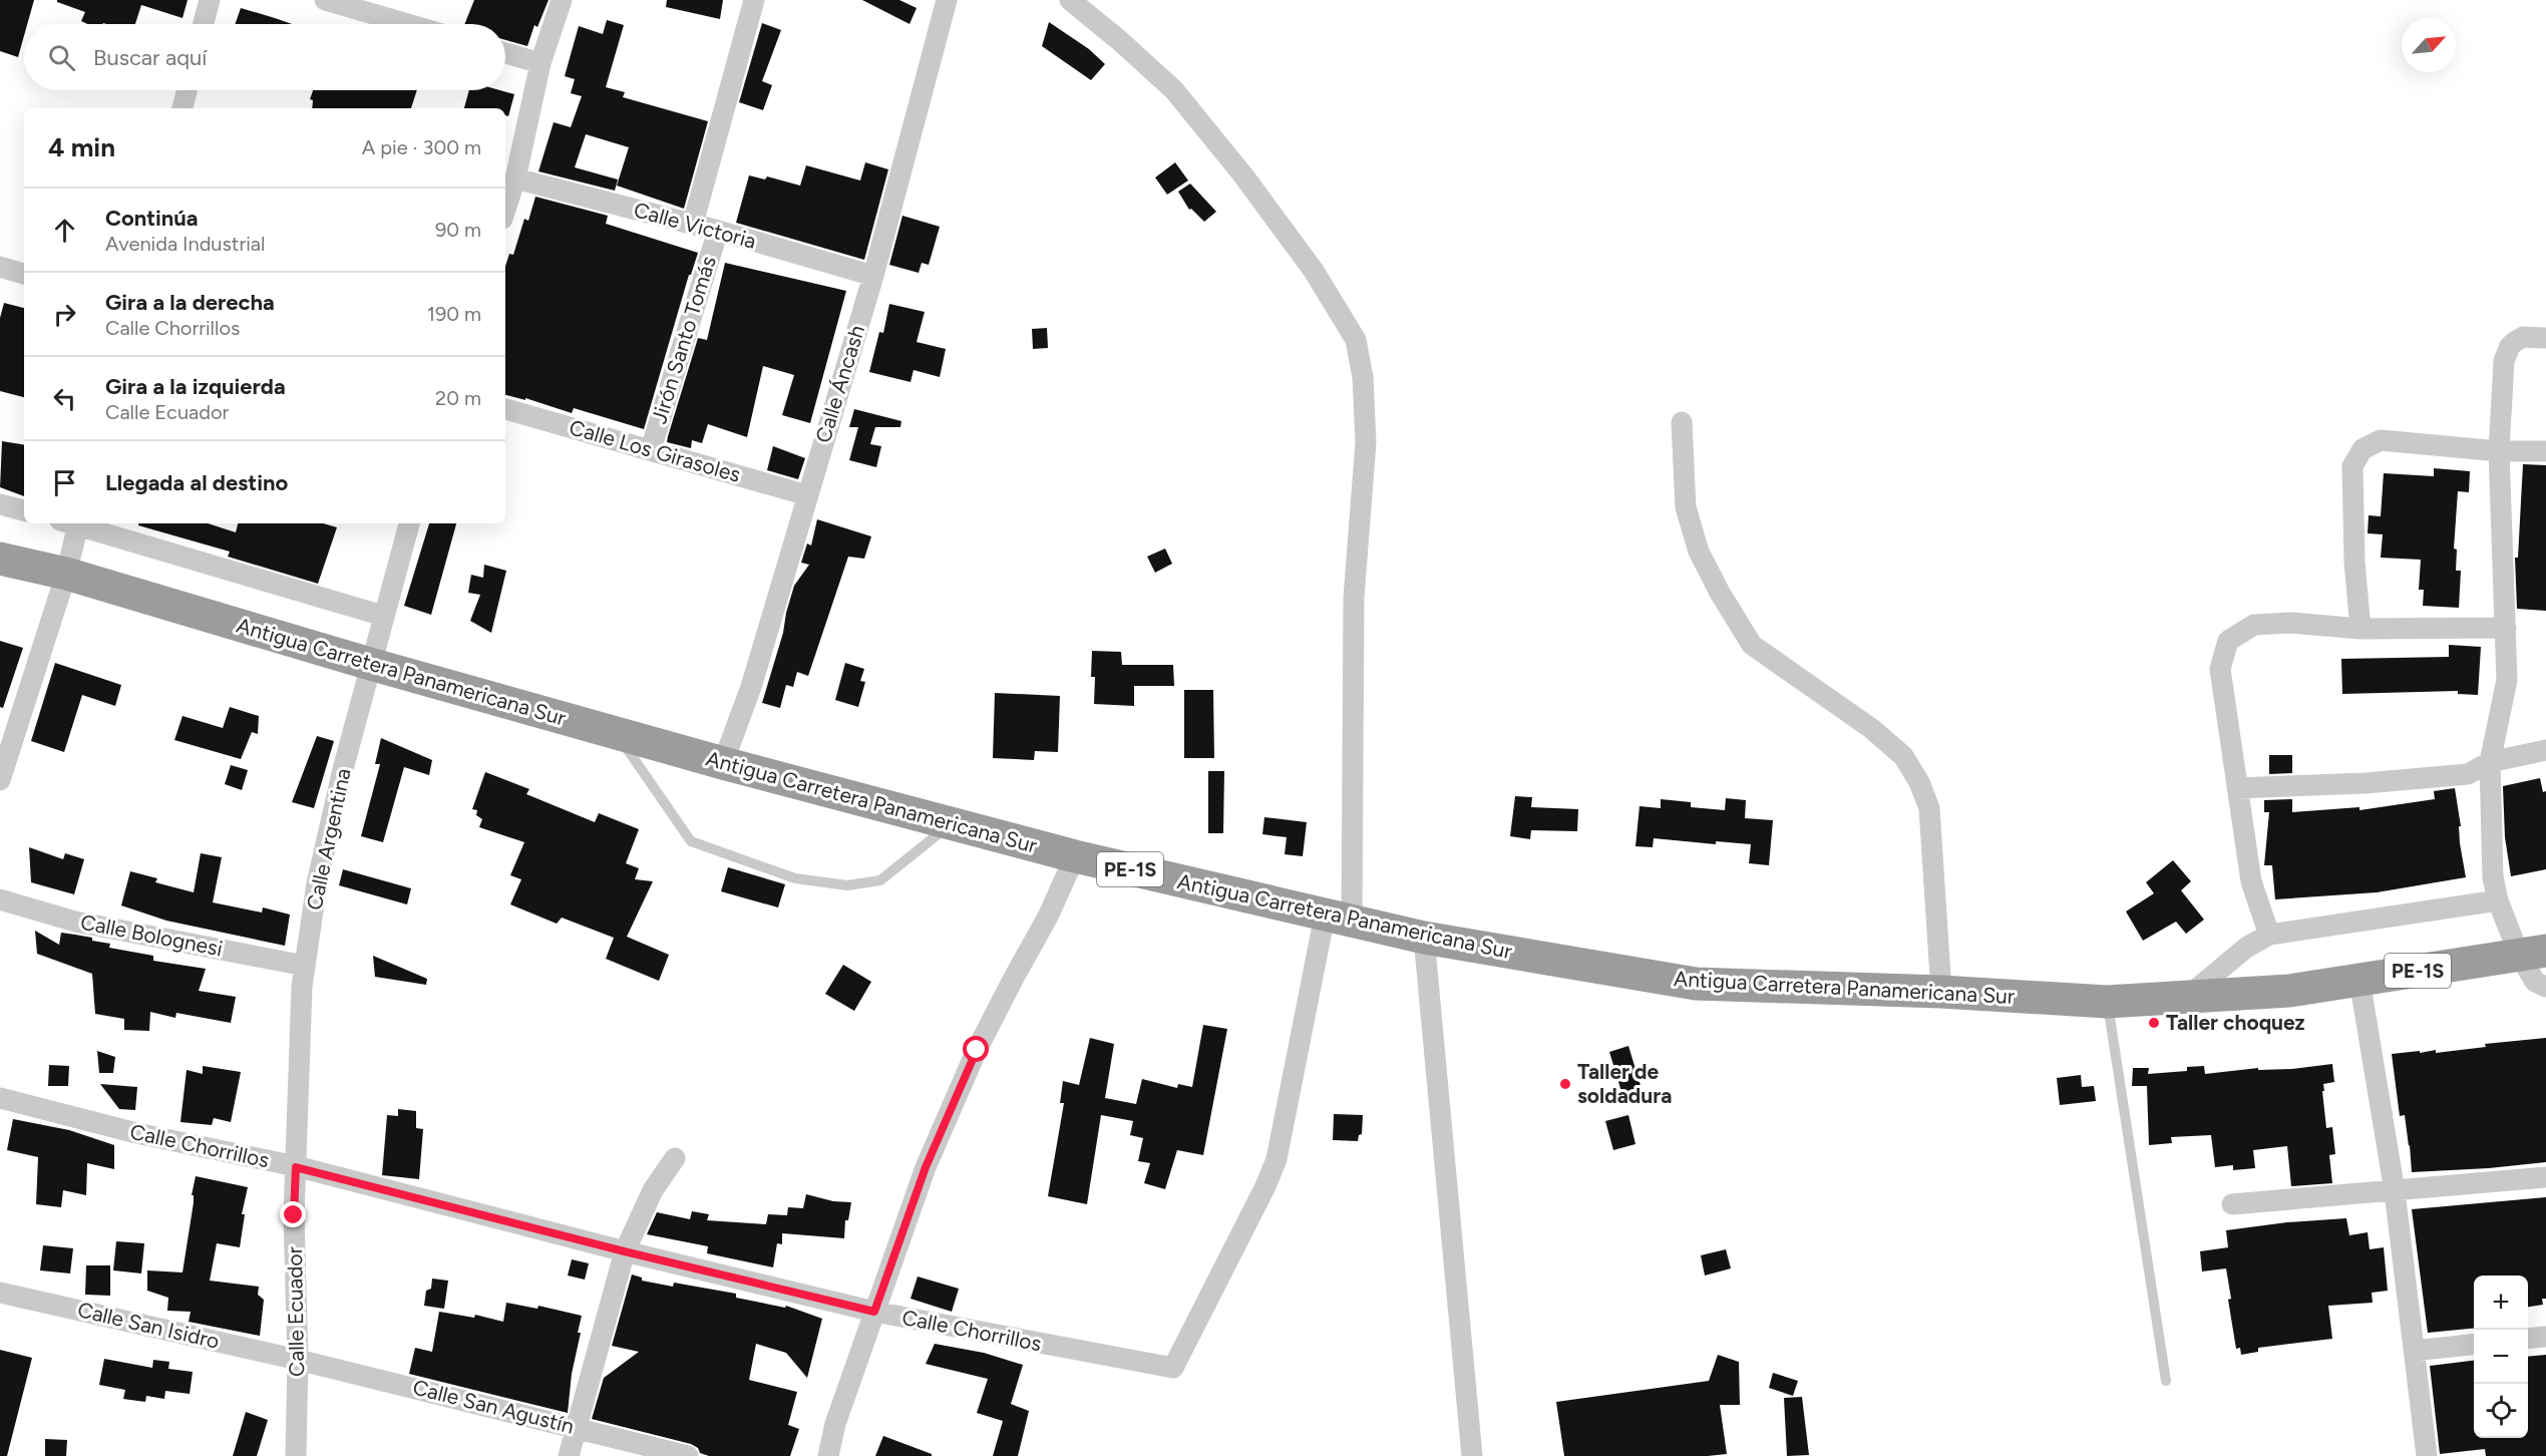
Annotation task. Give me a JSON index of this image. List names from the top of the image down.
{
  "streets": {
    "highway": ["Antigua Carretera Panamericana Sur", "PE-1S"],
    "street": [
      "Calle Victoria",
      "Jirón Santo Tomás",
      "Calle Áncash",
      "Calle Los Girasoles",
      "Calle Argentina",
      "Calle Bolognesi",
      "Calle Chorrillos",
      "Calle Ecuador",
      "Calle San Isidro",
      "Calle San Agustín"
    ]
  },
  "crossings": [
    ["Calle Victoria", "Jirón Santo Tomás"],
    ["Calle Victoria", "Calle Áncash"],
    ["Jirón Santo Tomás", "Calle Los Girasoles"],
    ["Calle Áncash", "Calle Los Girasoles"],
    ["Calle Áncash", "Antigua Carretera Panamericana Sur"],
    ["Antigua Carretera Panamericana Sur", "Calle Argentina"],
    ["Antigua Carretera Panamericana Sur", "Calle Chorrillos"],
    ["Calle Argentina", "Calle Bolognesi"],
    ["Calle Argentina", "Calle Chorrillos"],
    ["Calle Argentina", "Calle Ecuador"],
    ["Calle Chorrillos", "Calle Ecuador"],
    ["Calle Ecuador", "Calle San Isidro"],
    ["Calle Ecuador", "Calle San Agustín"],
    ["Calle San Isidro", "Calle San Agustín"]
  ],
  "places": ["Taller choquez", "Taller de soldadura"],
  "north": "top right",
  "page": {
    "search": "Buscar aquí",
    "heading": ["4 min", "A pie · 300 m"],
    "list": [
      ["Continúa", "Avenida Industrial", "90 m"],
      ["Gira a la derecha", "Calle Chorrillos", "190 m"],
      ["Gira a la izquierda", "Calle Ecuador", "20 m"],
      "Llegada al destino"
    ],
    "map_buttons": ["+", "−"]
  }
}
